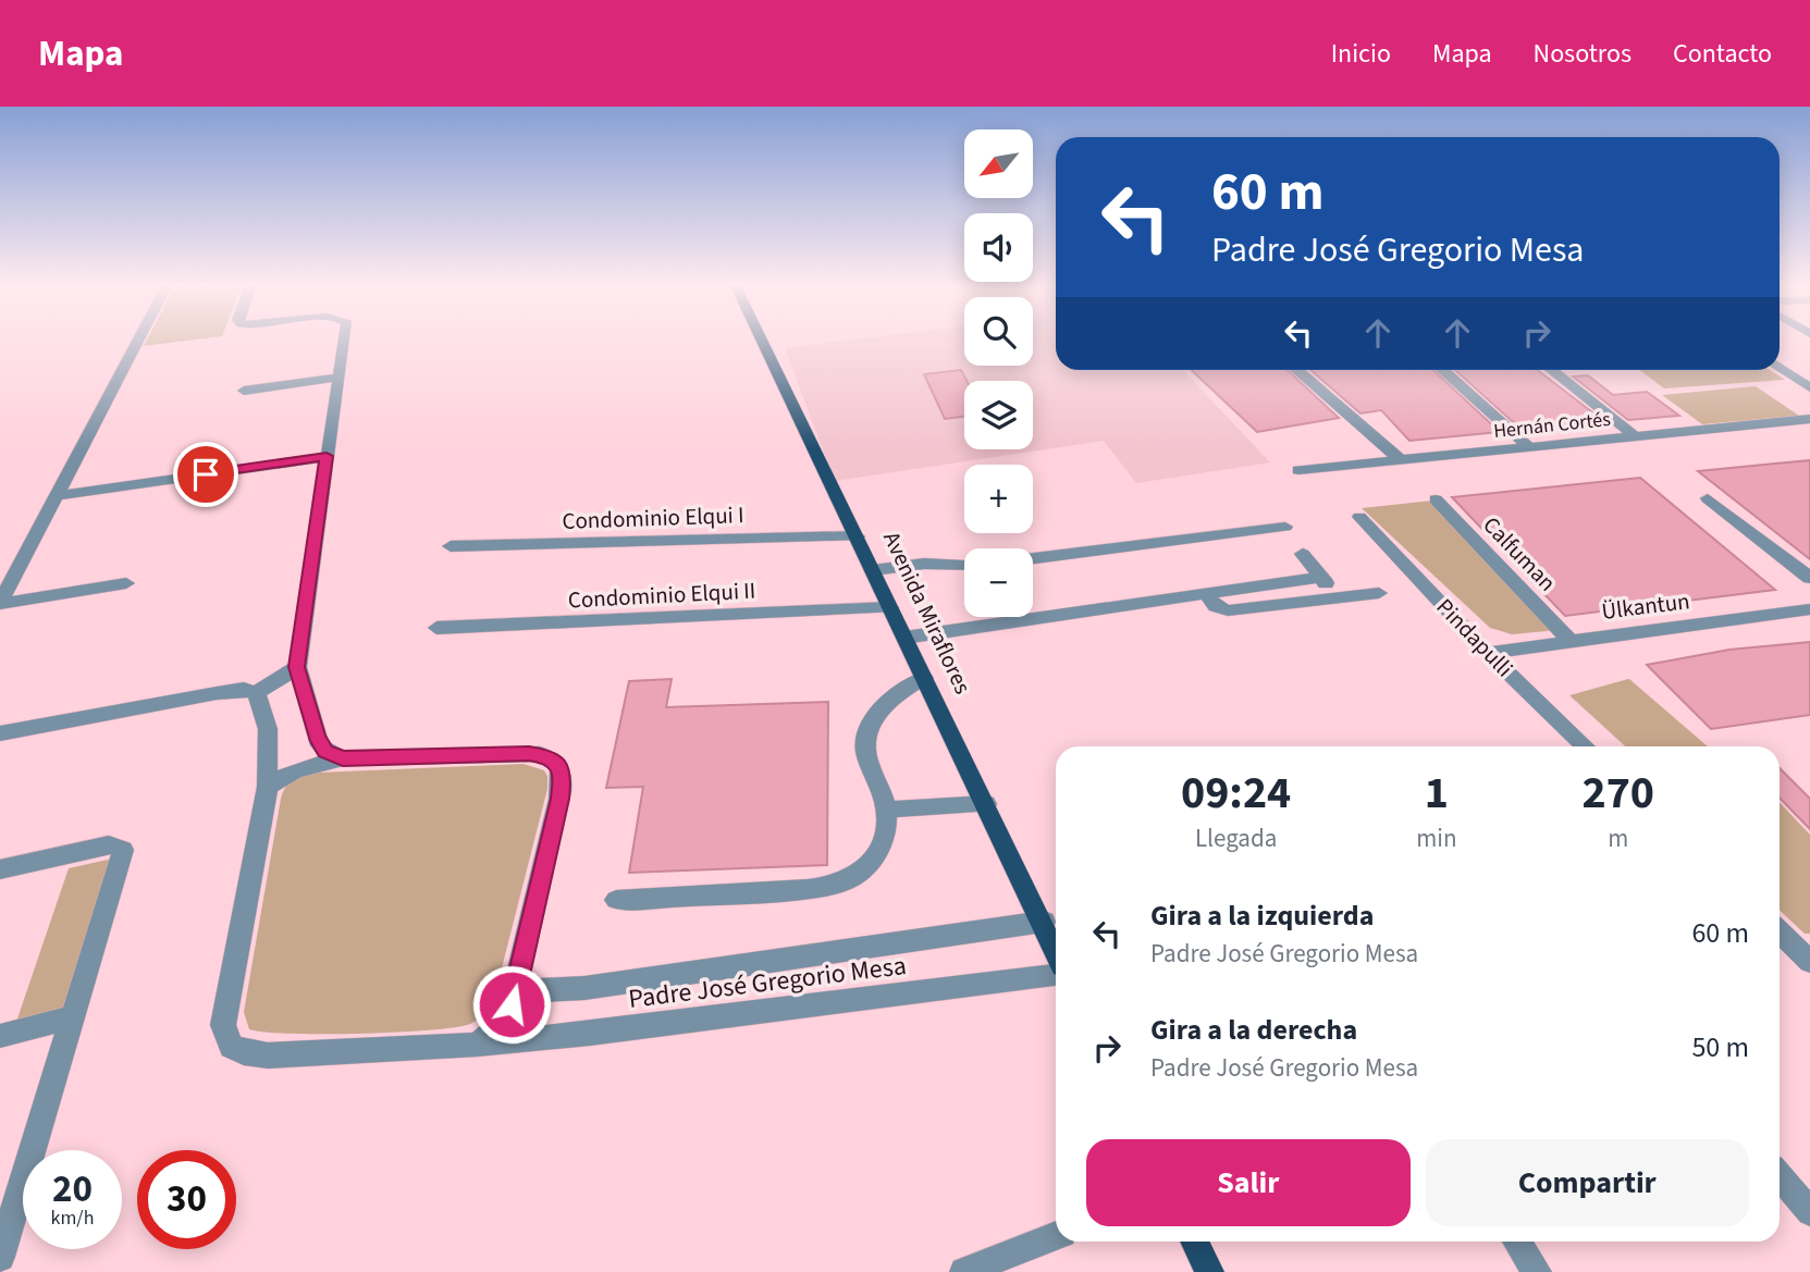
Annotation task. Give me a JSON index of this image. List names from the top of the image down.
{
  "streets": {
    "main road": ["Avenida Miraflores"],
    "street": [
      "Hernán Cortés",
      "Condominio Elqui I",
      "Calfuman",
      "Condominio Elqui II",
      "Ülkantun",
      "Pindapulli",
      "Padre José Gregorio Mesa"
    ]
  },
  "crossings": [
    ["Condominio Elqui I", "Avenida Miraflores"],
    ["Calfuman", "Ülkantun"],
    ["Condominio Elqui II", "Avenida Miraflores"],
    ["Ülkantun", "Pindapulli"],
    ["Avenida Miraflores", "Padre José Gregorio Mesa"]
  ],
  "north": "bottom left",
  "page": {
    "header": "Mapa",
    "nav": [
      "Inicio",
      "Mapa",
      "Nosotros",
      "Contacto"
    ],
    "map_buttons": ["+", "−"],
    "turn": ["60 m", "Padre José Gregorio Mesa"],
    "eta": [
      "09:24",
      "Llegada",
      "1",
      "min",
      "270",
      "m"
    ],
    "list": [
      {
        "name": "Gira a la izquierda",
        "note": "Padre José Gregorio Mesa",
        "value": "60 m"
      },
      {
        "name": "Gira a la derecha",
        "note": "Padre José Gregorio Mesa",
        "value": "50 m"
      }
    ],
    "buttons": ["Salir", "Compartir"],
    "speed": "20 km/h",
    "limit": "30"
  }
}
